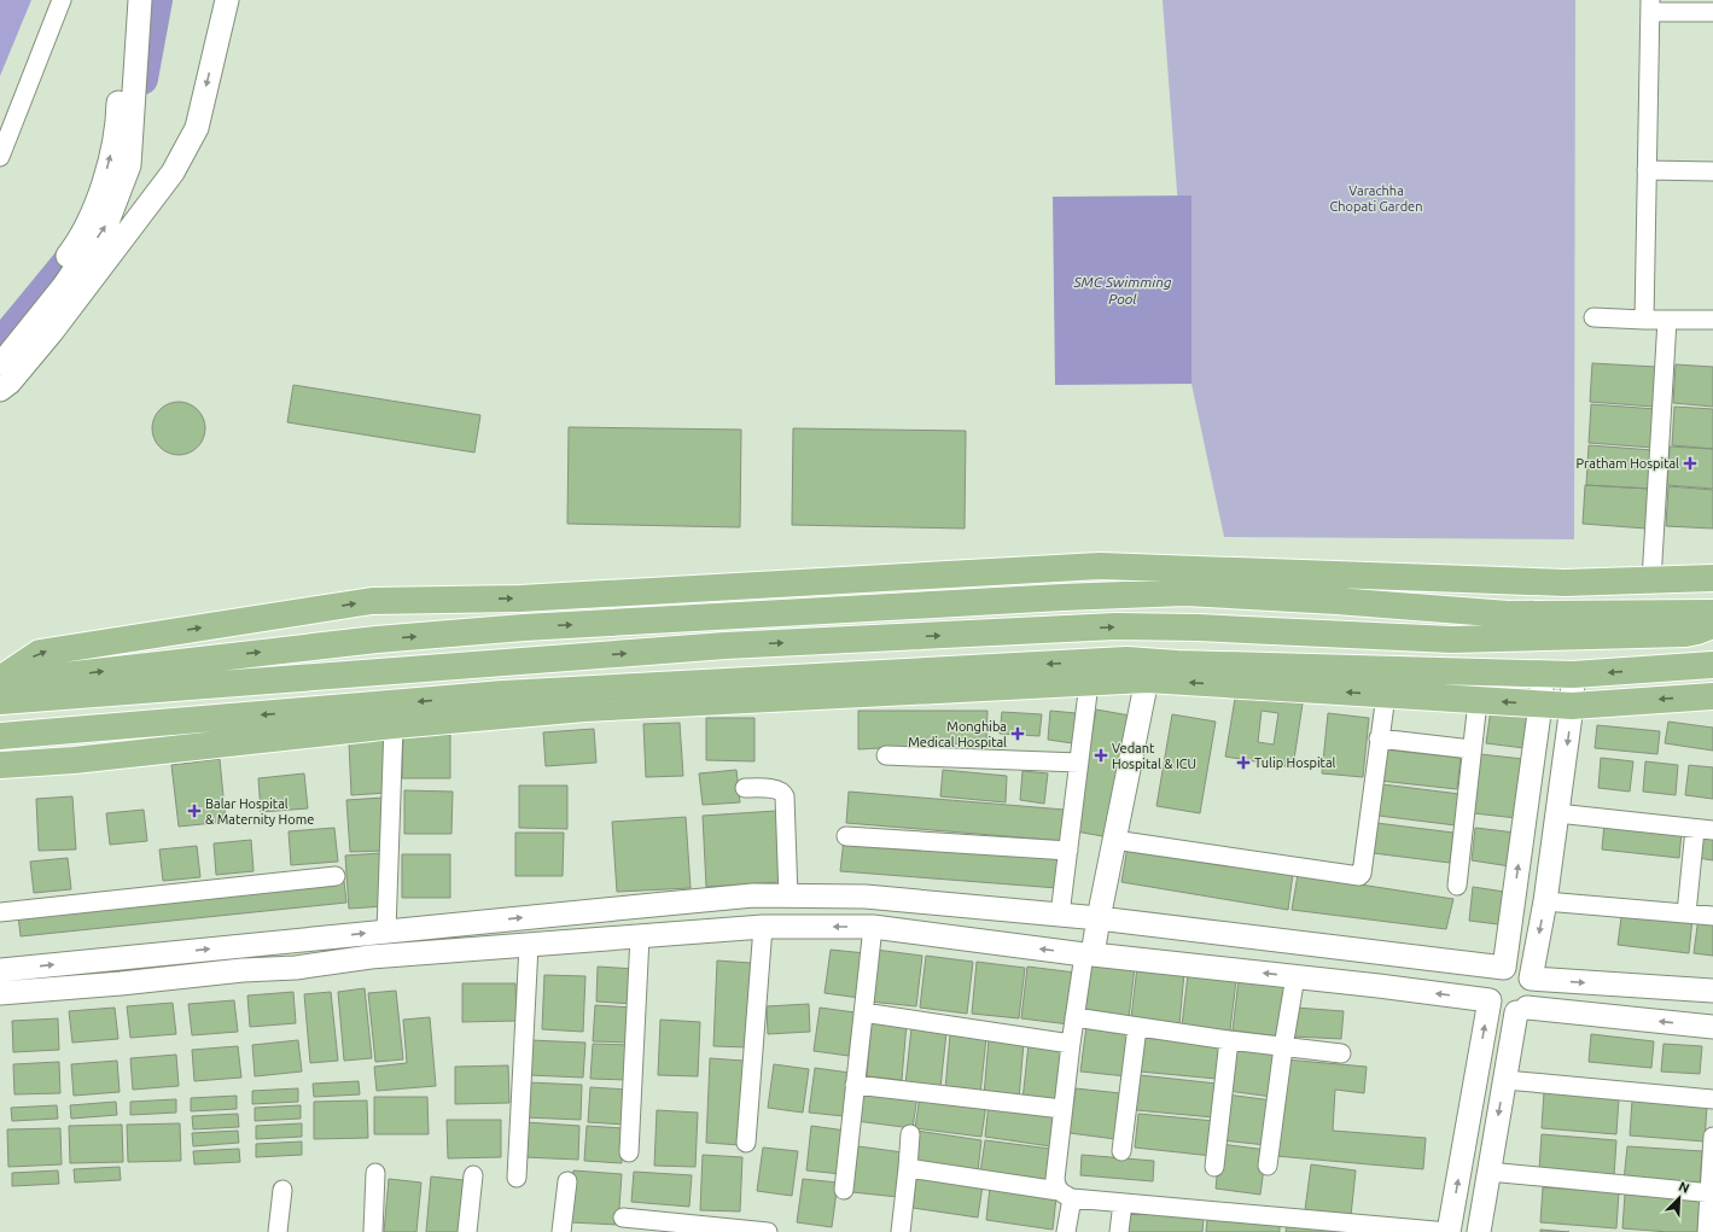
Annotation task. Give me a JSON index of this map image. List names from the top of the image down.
{
  "water": ["SMC Swimming Pool"],
  "parks": ["Varachha Chopati Garden"],
  "places": {
    "health": [
      "Pratham Hospital",
      "Monghiba Medical Hospital",
      "Vedant Hospital & ICU",
      "Tulip Hospital",
      "Balar Hospital & Maternity Home"
    ]
  },
  "north": "top right"
}
